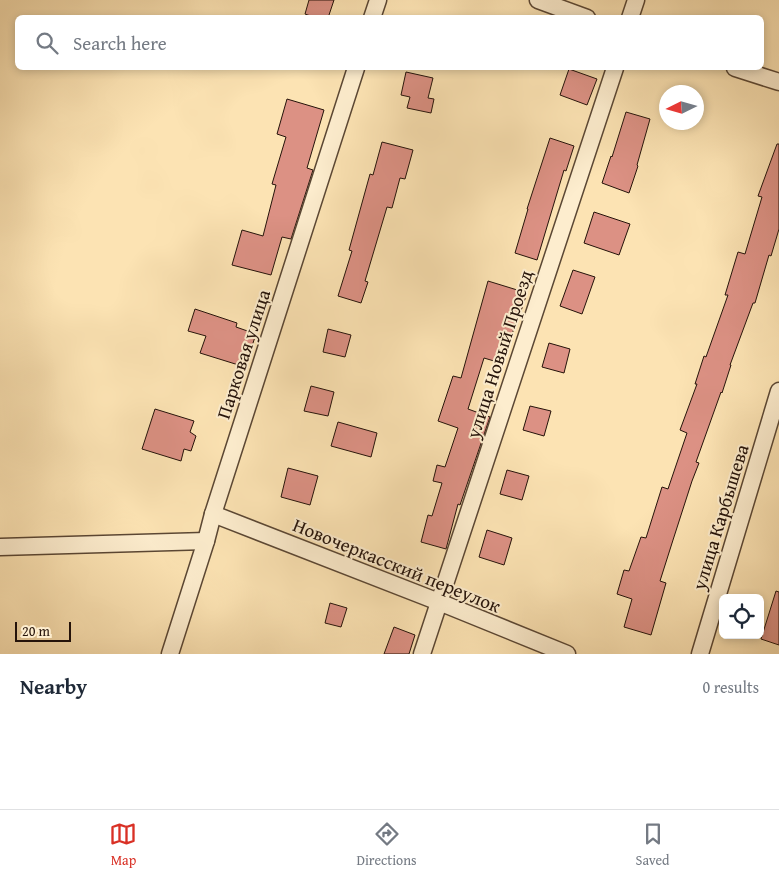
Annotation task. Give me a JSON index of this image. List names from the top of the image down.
{
  "streets": {
    "street": [
      "Парковая улица",
      "улица Новый Проезд",
      "улица Карбышева",
      "Новочеркасский переулок"
    ]
  },
  "crossings": [
    ["Парковая улица", "Новочеркасский переулок"],
    ["улица Новый Проезд", "Новочеркасский переулок"]
  ],
  "scale_bar": "20 m",
  "north": "left",
  "page": {
    "search": "Search here",
    "scale": "20 m",
    "heading": ["Nearby", "0 results"],
    "nav": ["Map", "Directions", "Saved"]
  }
}
